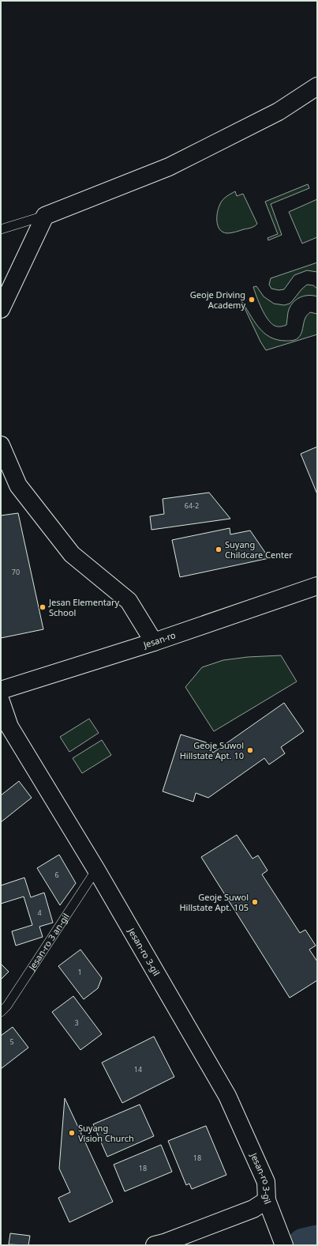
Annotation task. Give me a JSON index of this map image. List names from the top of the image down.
{
  "streets": {
    "street": ["Jesan-ro", "Jesan-ro 3-gil"],
    "lane": ["Jesan-ro 3 an-gil"]
  },
  "crossings": [
    ["Jesan-ro 3 an-gil", "Jesan-ro 3-gil"]
  ],
  "places": [
    "Geoje Driving Academy",
    "Suyang Childcare Center",
    "Jesan Elementary School",
    "Geoje Suwol Hillstate Apt. 10",
    "Geoje Suwol Hillstate Apt. 105",
    "Suyang Vision Church"
  ],
  "house_numbers": [
    "64-2",
    "70",
    "6",
    "4",
    "1",
    "3",
    "5",
    "14",
    "18",
    "18"
  ]
}
